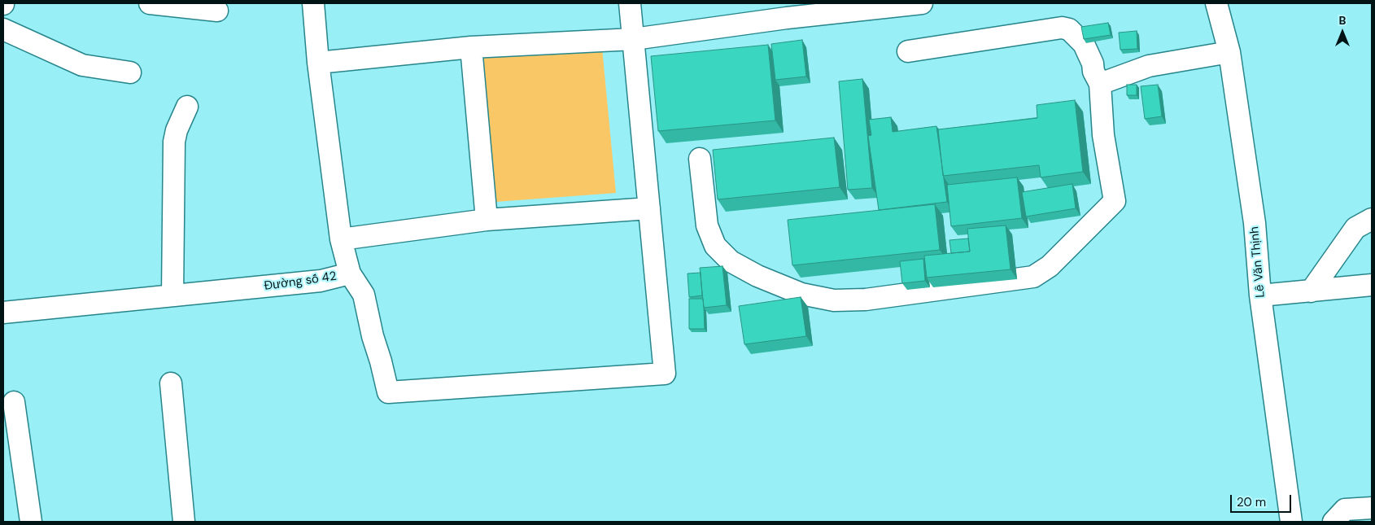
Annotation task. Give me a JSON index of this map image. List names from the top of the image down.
{
  "streets": {
    "street": ["Lê Văn Thịnh", "Đường số 42"]
  },
  "scale_bar": "20 m",
  "north": "top"
}
